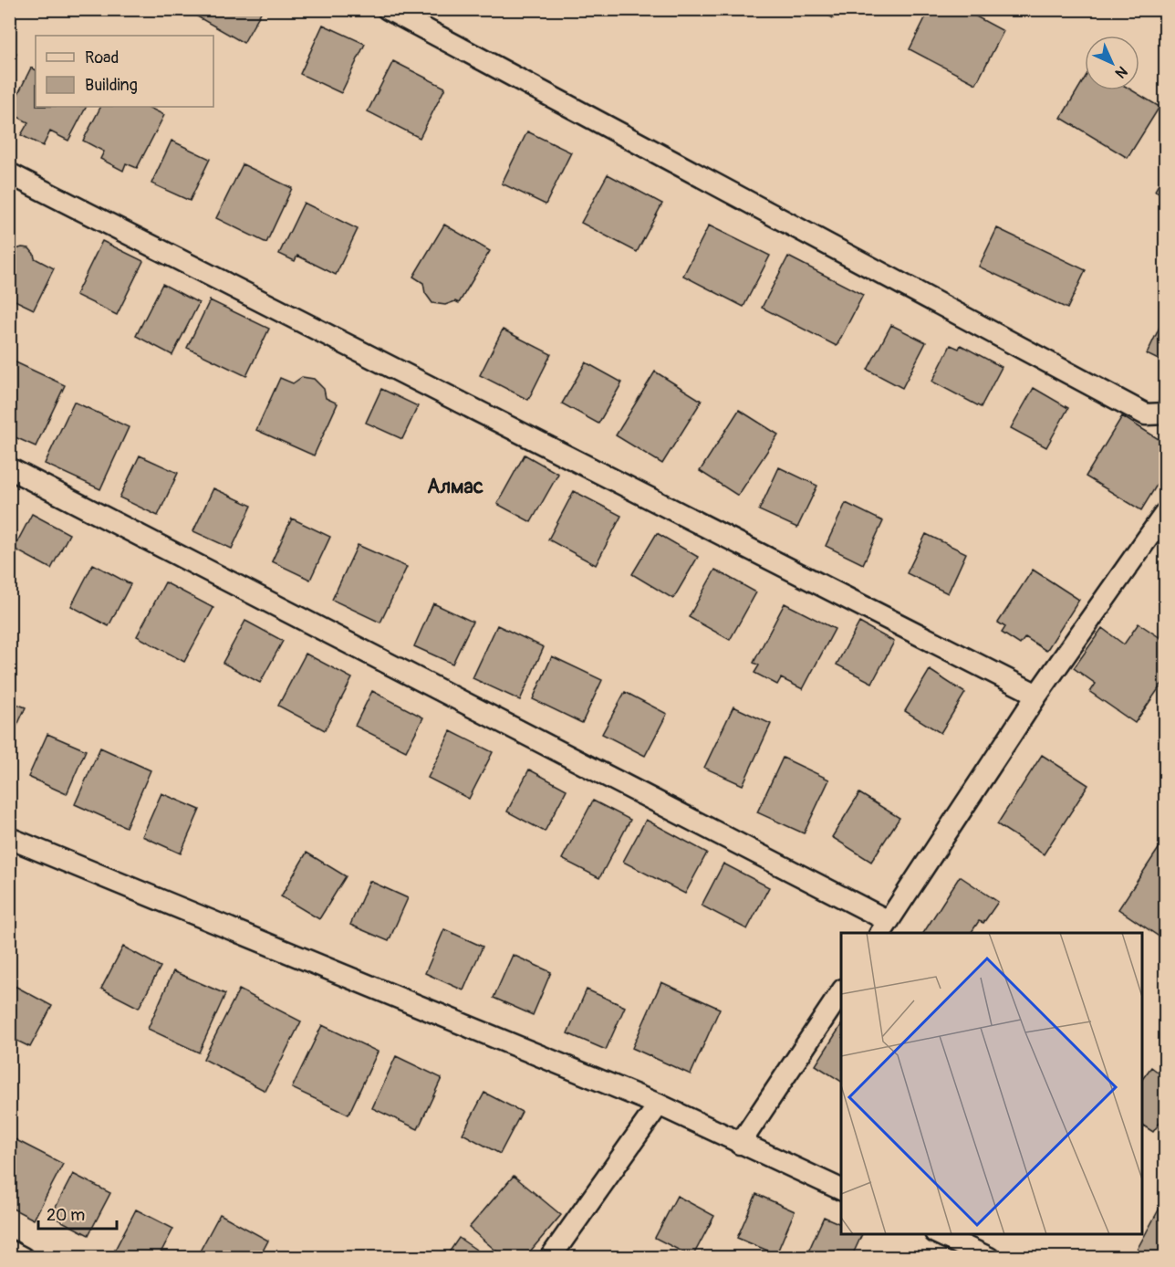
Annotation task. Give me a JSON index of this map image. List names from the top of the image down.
{
  "districts": ["Алмас"],
  "legend": ["Road", "Building"],
  "scale_bar": "20 m",
  "north": "bottom right"
}
